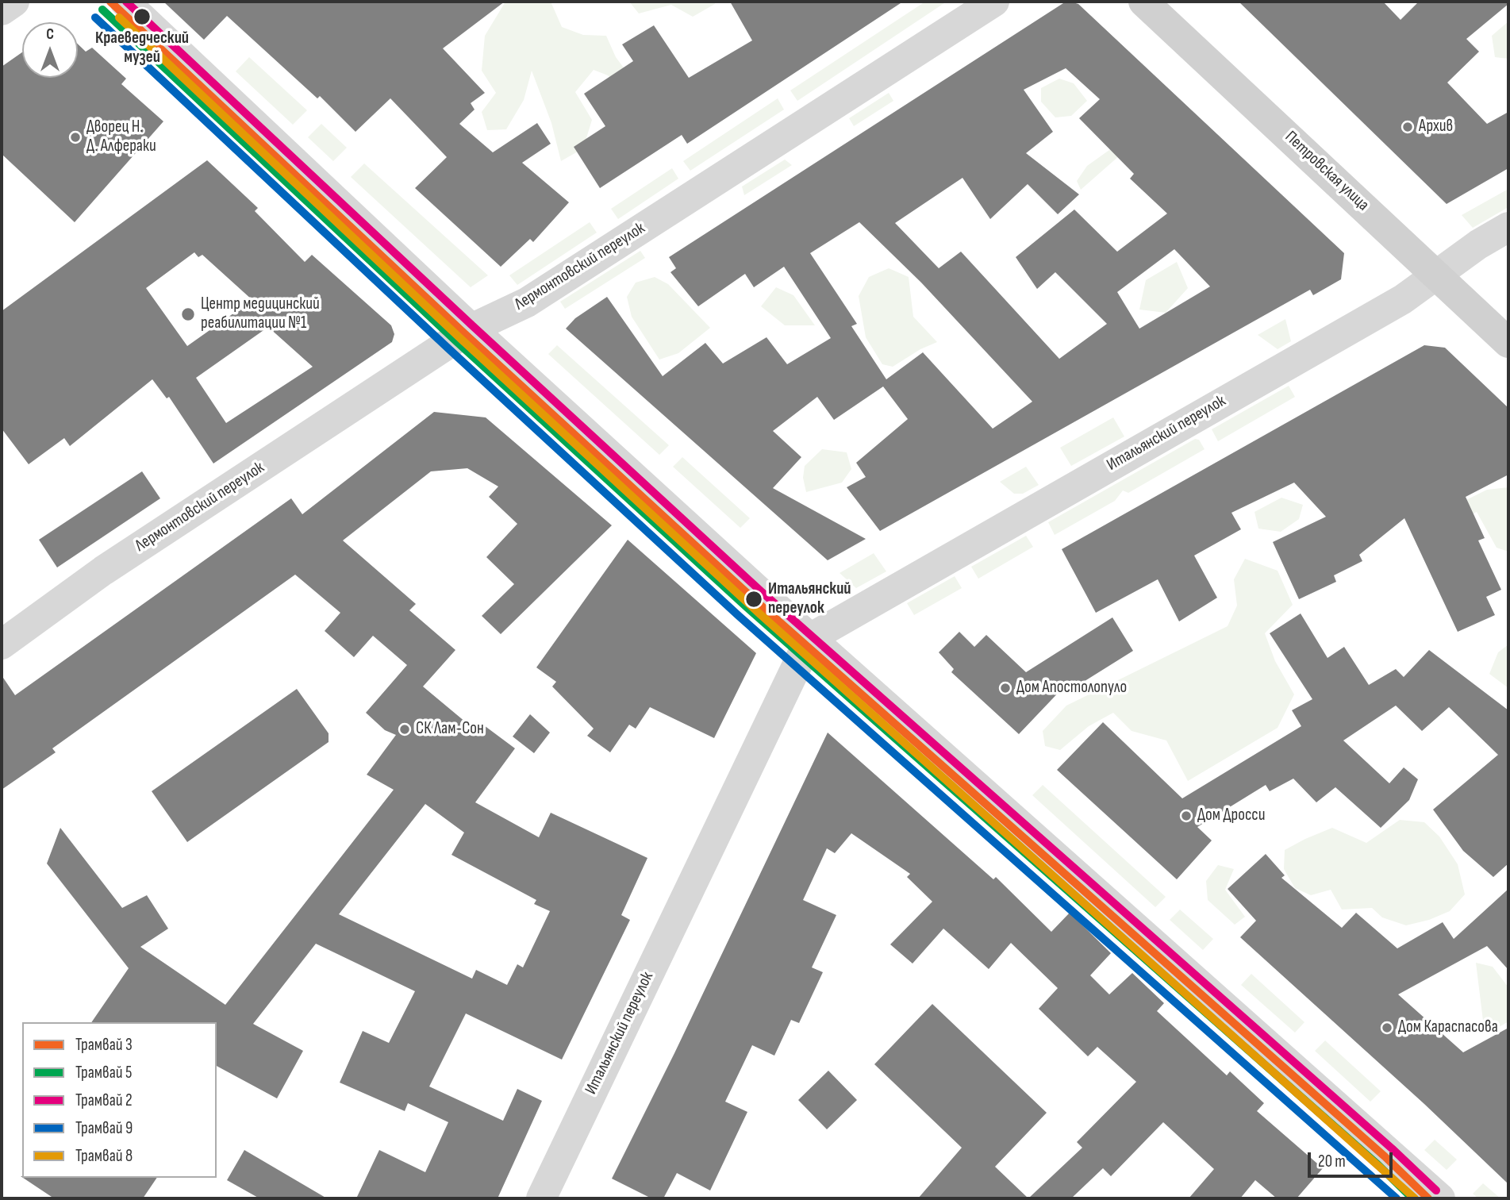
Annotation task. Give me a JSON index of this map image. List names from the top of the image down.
{
  "streets": {
    "main road": ["Петровская улица"],
    "street": ["Лермонтовский переулок", "Итальянский переулок"]
  },
  "crossings": [
    ["Петровская улица", "Итальянский переулок"]
  ],
  "places": [
    "Краеведческий музей",
    "Архив",
    "Дворец Н. Д. Алфераки",
    "Центр медицинский реабилитации №1",
    "Итальянский переулок",
    "Дом Апостолопуло",
    "СК Лам-Сон",
    "Дом Дросси",
    "Дом Караспасова"
  ],
  "lines": [
    "tram line 3",
    "tram line 2",
    "tram line 5",
    "tram line 9",
    "tram line 8"
  ],
  "legend": [
    "Трамвай 3",
    "Трамвай 5",
    "Трамвай 2",
    "Трамвай 9",
    "Трамвай 8"
  ],
  "scale_bar": "20 m",
  "north": "top"
}
